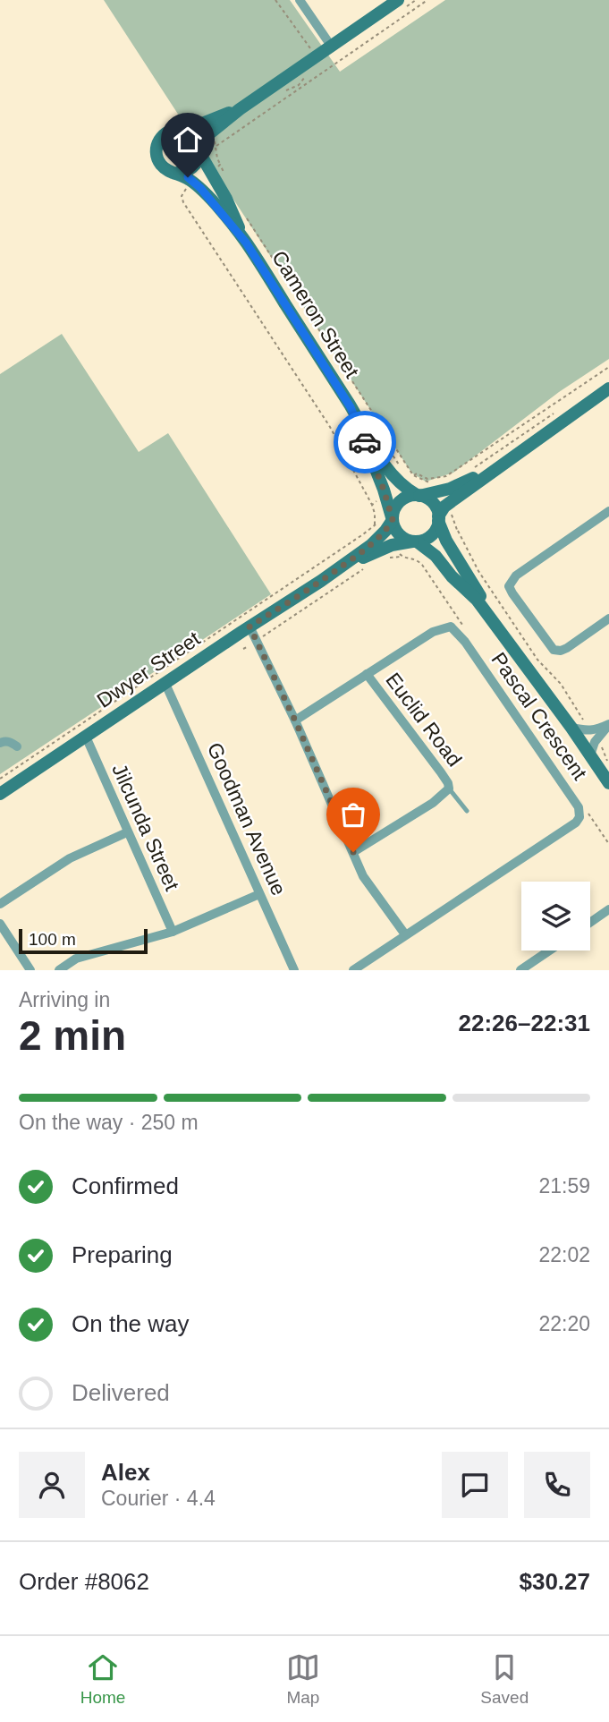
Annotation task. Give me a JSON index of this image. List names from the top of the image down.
{
  "streets": {
    "street": [
      "Cameron Street",
      "Dwyer Street",
      "Pascal Crescent",
      "Euclid Road",
      "Goodman Avenue",
      "Jilcunda Street"
    ]
  },
  "crossings": [
    ["Cameron Street", "Dwyer Street"],
    ["Dwyer Street", "Goodman Avenue"],
    ["Dwyer Street", "Jilcunda Street"],
    ["Pascal Crescent", "Euclid Road"]
  ],
  "scale_bar": "100 m",
  "page": {
    "scale": "100 m",
    "heading": ["2 min", "Arriving in", "22:26–22:31"],
    "panel": [
      "Alex",
      "Courier · 4.4",
      "Order #8062",
      "$30.27"
    ],
    "bar": "On the way · 250 m",
    "list": [
      ["Confirmed", "21:59"],
      ["Preparing", "22:02"],
      ["On the way", "22:20"],
      "Delivered"
    ],
    "tabs": ["Home", "Map", "Saved"]
  }
}
